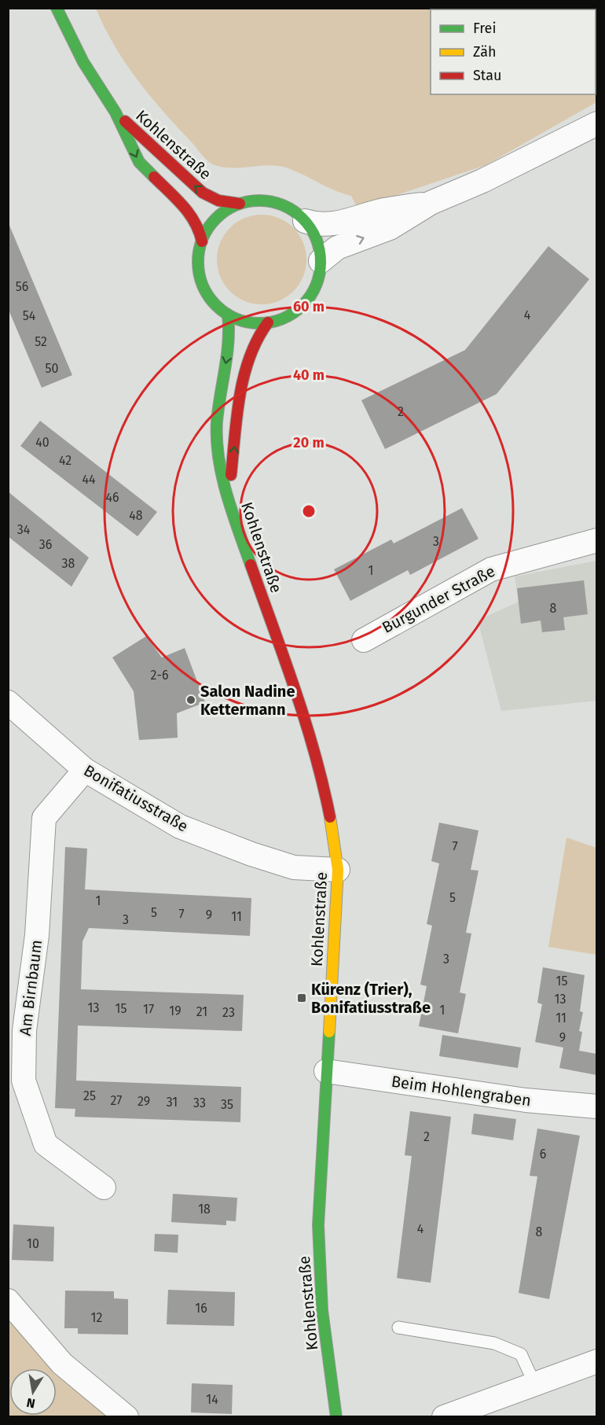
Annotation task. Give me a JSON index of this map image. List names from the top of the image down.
{
  "streets": {
    "main road": ["Kohlenstraße"],
    "street": [
      "Burgunder Straße",
      "Bonifatiusstraße",
      "Am Birnbaum",
      "Beim Hohlengraben"
    ]
  },
  "crossings": [
    ["Kohlenstraße", "Bonifatiusstraße"],
    ["Kohlenstraße", "Beim Hohlengraben"],
    ["Bonifatiusstraße", "Am Birnbaum"]
  ],
  "places": {
    "other": ["Salon Nadine Kettermann"],
    "transit": ["Kürenz (Trier), Bonifatiusstraße"]
  },
  "house_numbers": [
    "56",
    "4",
    "54",
    "52",
    "50",
    "2",
    "40",
    "42",
    "44",
    "46",
    "48",
    "34",
    "3",
    "36",
    "38",
    "1",
    "8",
    "2-6",
    "7",
    "5",
    "1",
    "5",
    "7",
    "9",
    "11",
    "3",
    "3",
    "15",
    "13",
    "13",
    "15",
    "17",
    "1",
    "19",
    "21",
    "23",
    "11",
    "9",
    "25",
    "27",
    "29",
    "31",
    "33",
    "35",
    "2",
    "6",
    "18",
    "4",
    "8",
    "10",
    "16",
    "12",
    "14"
  ],
  "legend": ["Frei", "Zäh", "Stau"],
  "north": "bottom",
  "rings": ["60 m", "40 m", "20 m"]
}
